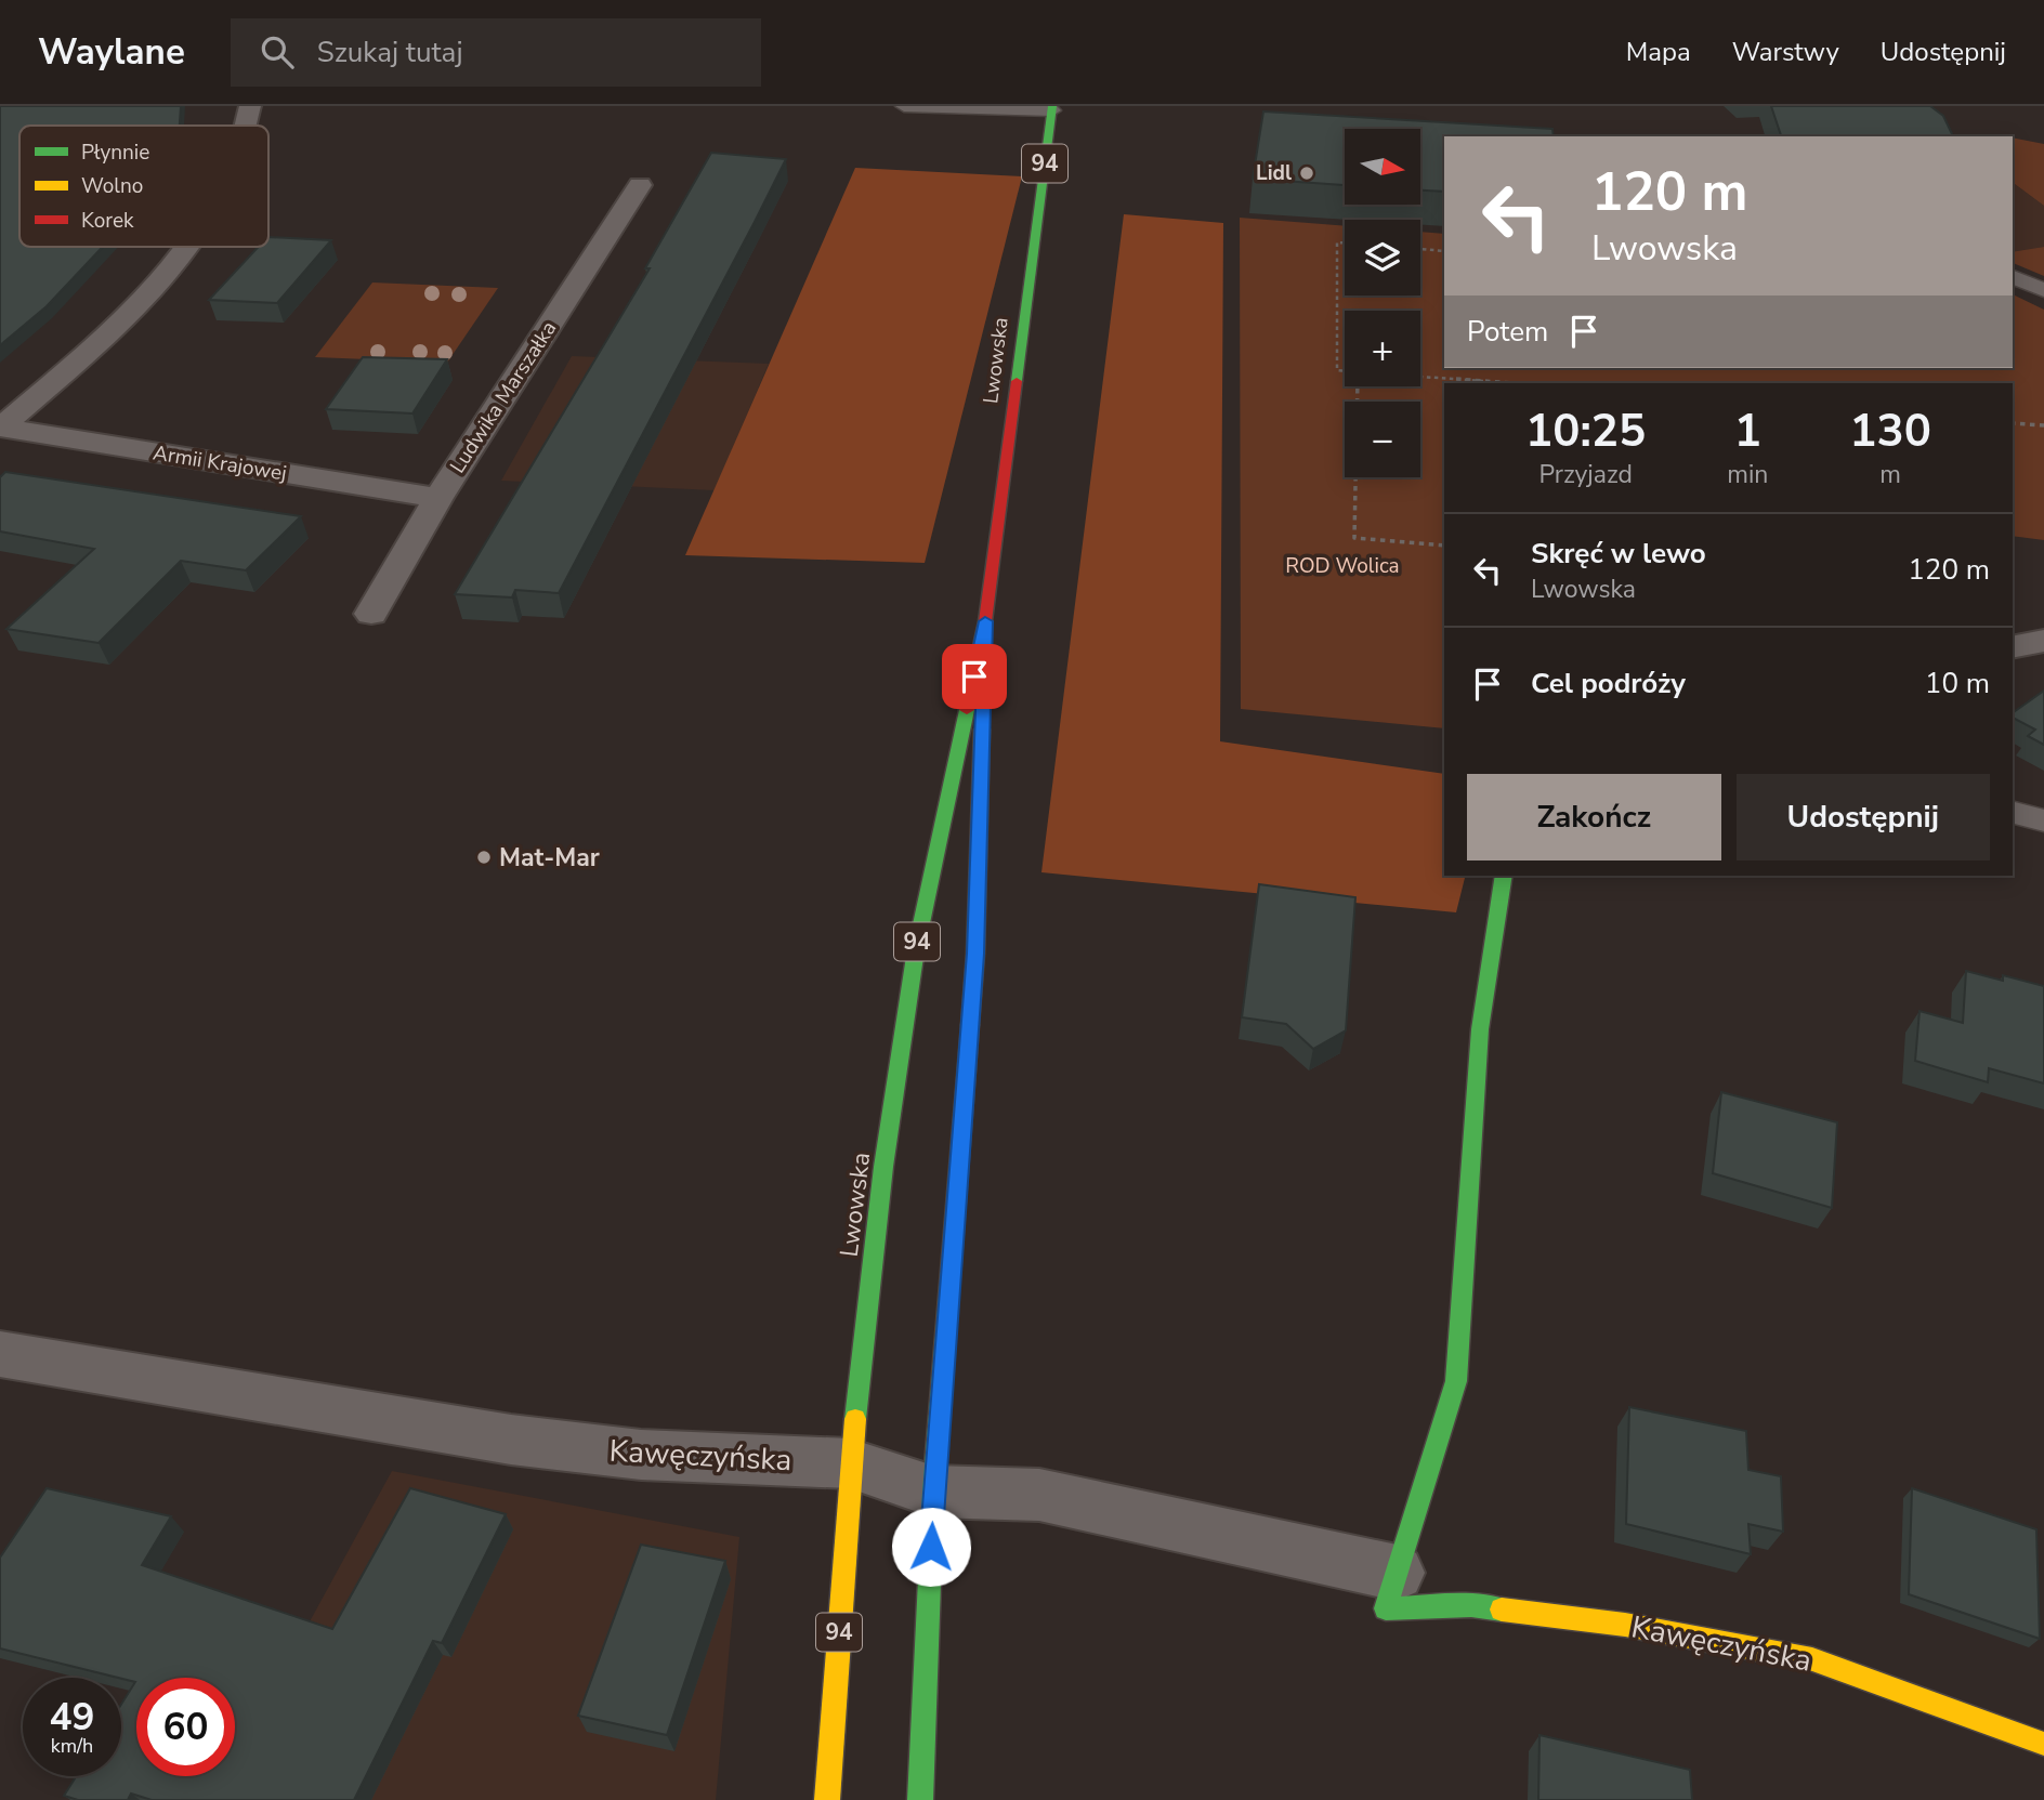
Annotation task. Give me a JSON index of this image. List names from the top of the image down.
{
  "streets": {
    "main road": ["94", "Lwowska", "Kawęczyńska"],
    "street": ["Ludwika Marszałka", "Armii Krajowej"]
  },
  "crossings": [
    ["Lwowska", "Kawęczyńska"],
    ["Ludwika Marszałka", "Armii Krajowej"]
  ],
  "parks": ["ROD Wolica"],
  "places": ["Lidl", "Mat-Mar"],
  "legend": ["Płynnie", "Wolno", "Korek"],
  "north": "right",
  "page": {
    "header": "Waylane",
    "search": "Szukaj tutaj",
    "nav": ["Mapa", "Warstwy", "Udostępnij"],
    "map_buttons": ["+", "−"],
    "turn": ["120 m", "Lwowska"],
    "then": "Potem",
    "eta": [
      "10:25",
      "Przyjazd",
      "1",
      "min",
      "130",
      "m"
    ],
    "list": [
      {
        "name": "Skręć w lewo",
        "note": "Lwowska",
        "value": "120 m"
      },
      {
        "name": "Cel podróży",
        "value": "10 m"
      }
    ],
    "buttons": ["Zakończ", "Udostępnij"],
    "speed": "49 km/h",
    "limit": "60"
  }
}
